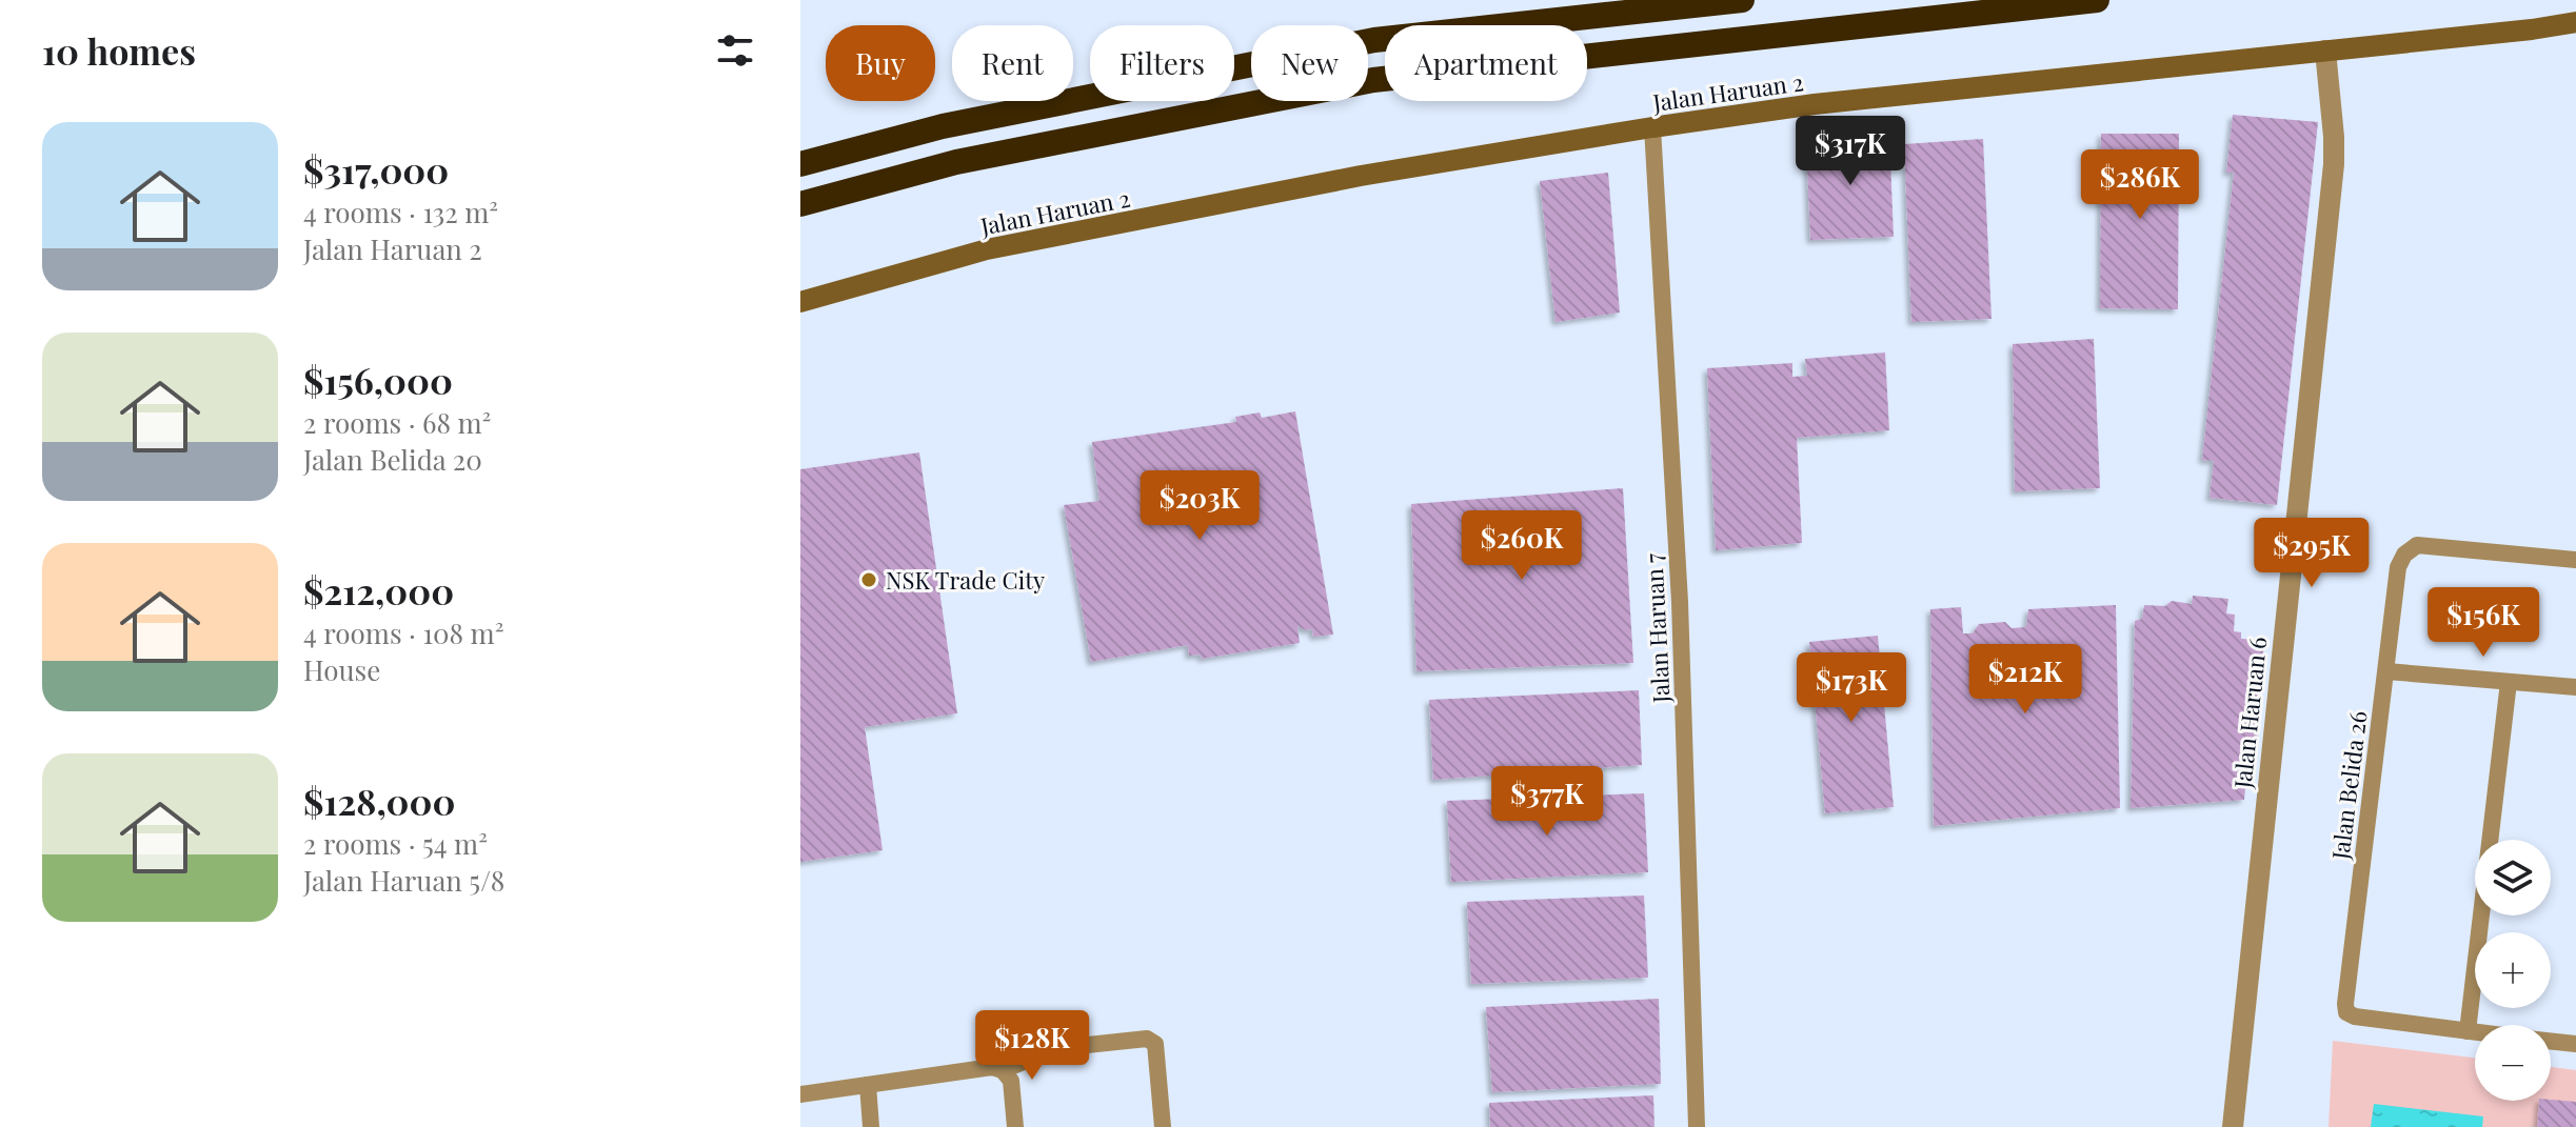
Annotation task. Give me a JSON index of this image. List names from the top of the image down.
{
  "streets": {
    "main road": ["Jalan Haruan 2"],
    "street": ["Jalan Haruan 7", "Jalan Haruan 6", "Jalan Belida 26"]
  },
  "crossings": [
    ["Jalan Haruan 2", "Jalan Haruan 7"],
    ["Jalan Haruan 2", "Jalan Haruan 6"]
  ],
  "places": ["NSK Trade City"],
  "page": {
    "heading": "10 homes",
    "chip": [
      "Buy",
      "Rent",
      "Filters",
      "New",
      "Apartment"
    ],
    "list": [
      {
        "name": "$317,000",
        "note": "4 rooms · 132 m² · Jalan Haruan 2"
      },
      {
        "name": "$156,000",
        "note": "2 rooms · 68 m² · Jalan Belida 20"
      },
      {
        "name": "$212,000",
        "note": "4 rooms · 108 m² · House"
      },
      {
        "name": "$128,000",
        "note": "2 rooms · 54 m² · Jalan Haruan 5/8"
      }
    ],
    "price": [
      "$317K",
      "$286K",
      "$203K",
      "$260K",
      "$295K",
      "$156K",
      "$212K",
      "$173K",
      "$377K",
      "$128K"
    ],
    "map_buttons": ["+", "−"]
  }
}
